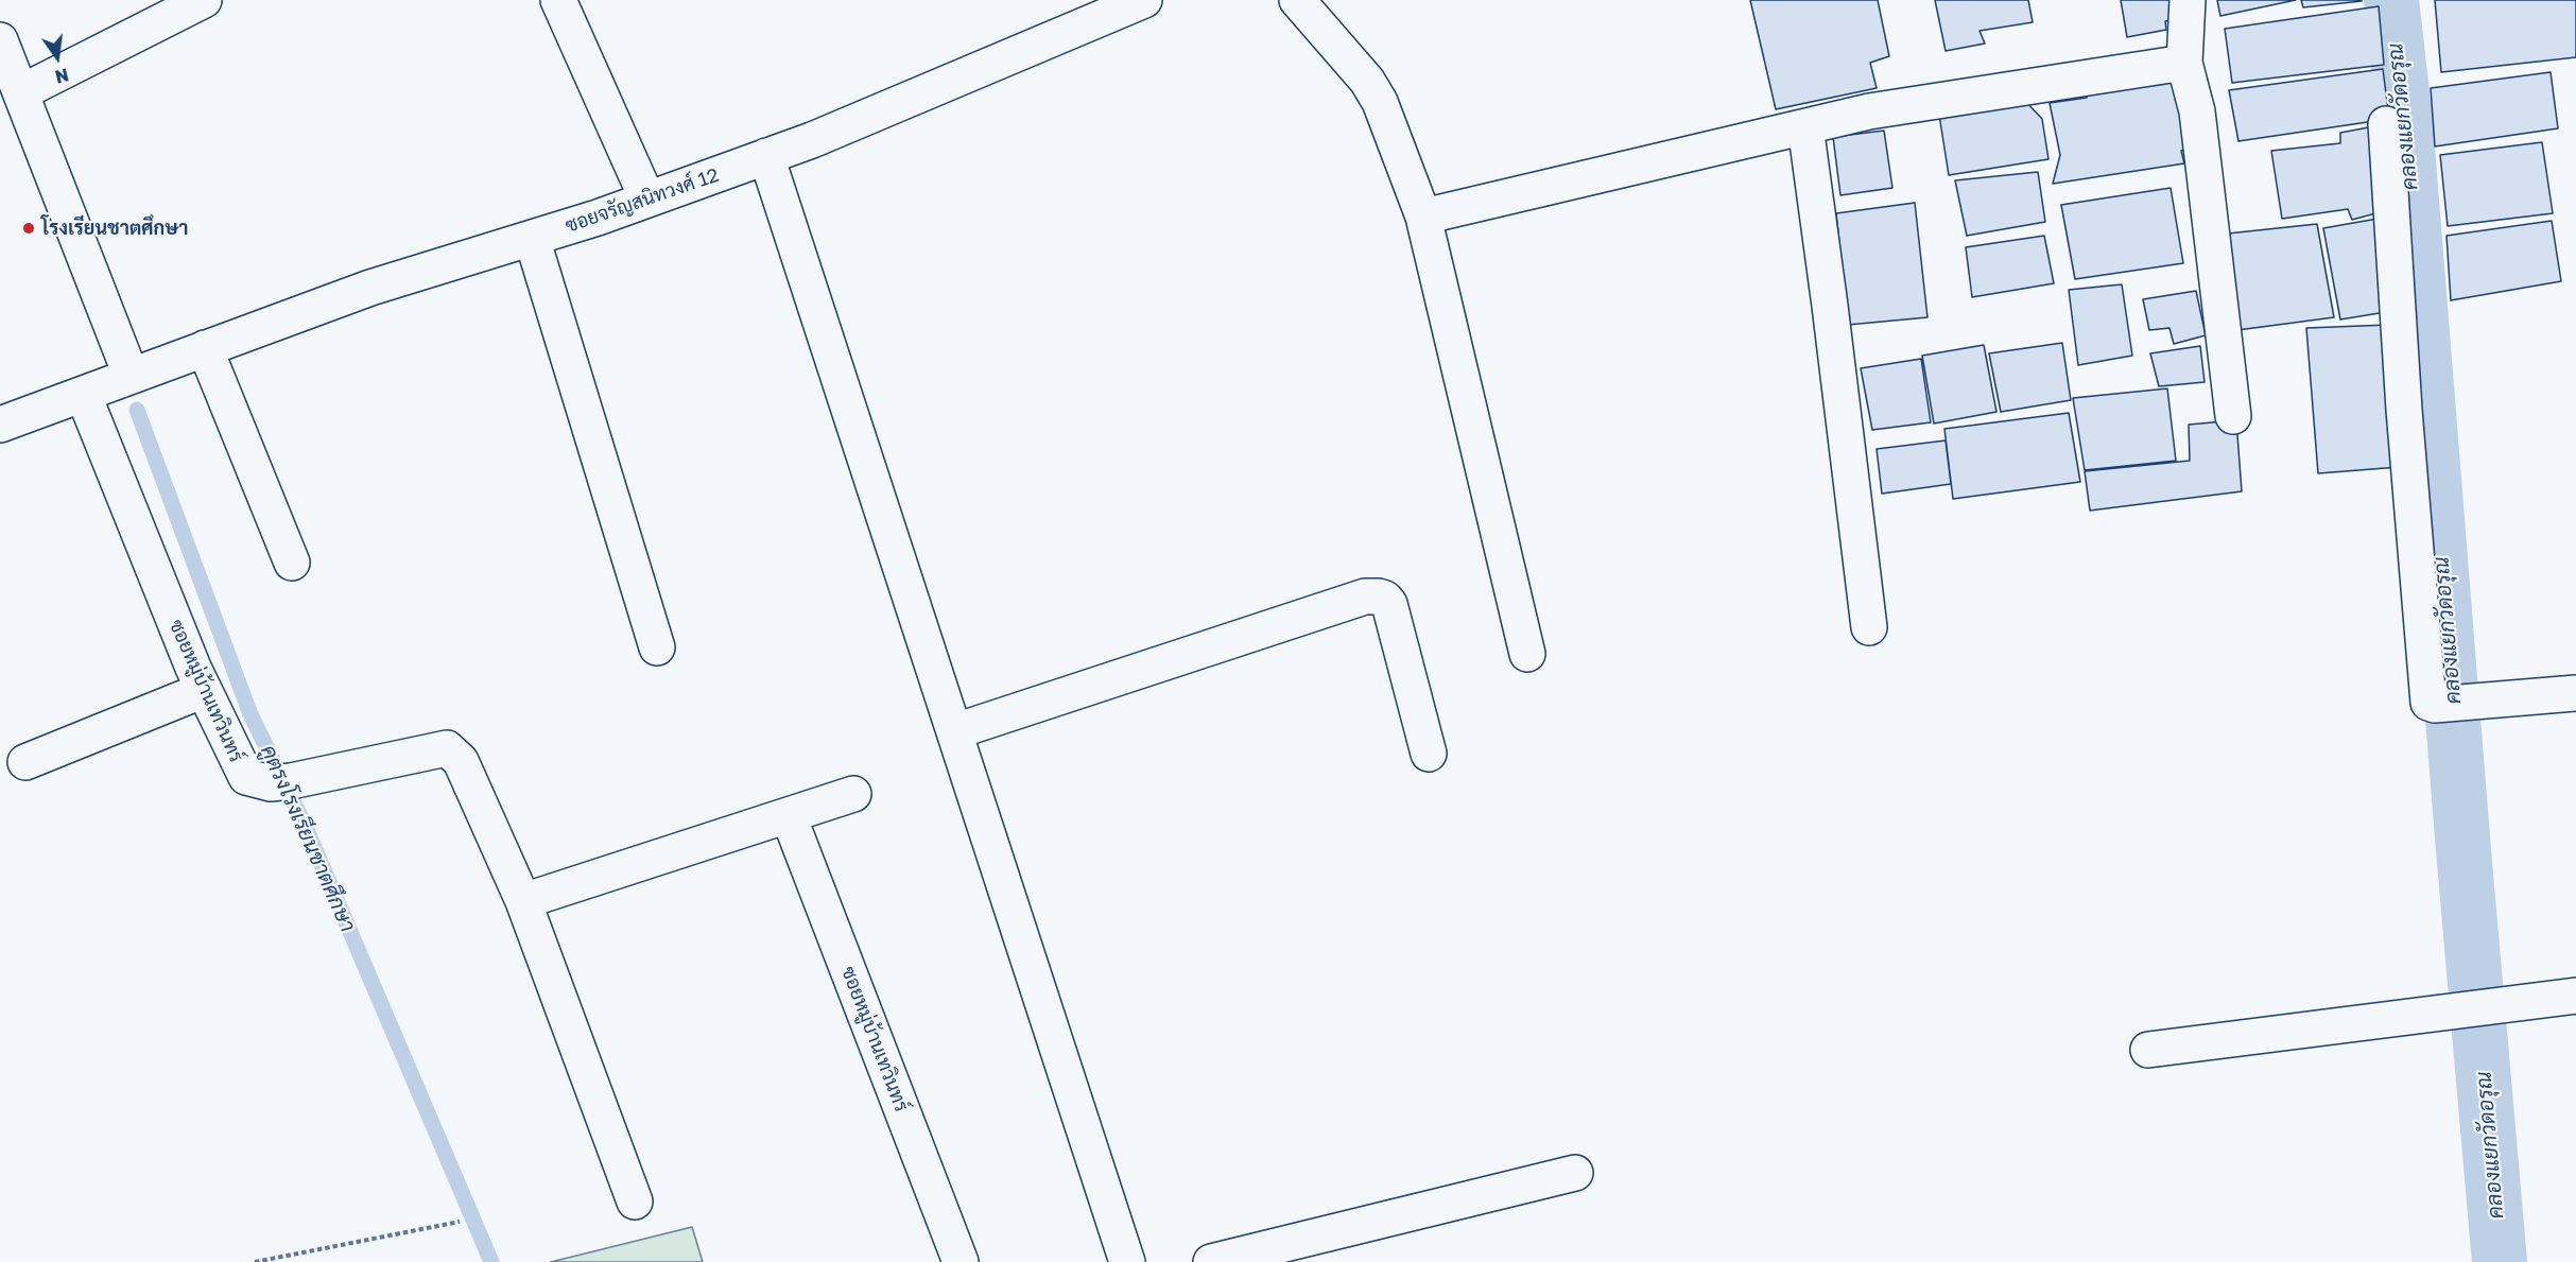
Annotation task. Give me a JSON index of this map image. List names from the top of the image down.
{
  "streets": {
    "street": ["ซอยจรัญสนิทวงศ์ 12", "ซอยหมู่บ้านเทวินทร์"]
  },
  "crossings": [
    ["ซอยจรัญสนิทวงศ์ 12", "ซอยหมู่บ้านเทวินทร์"]
  ],
  "water": ["คลองแยกวัดอรุณ", "คูตรงโรงเรียนชาตศึกษา"],
  "places": ["โรงเรียนชาตศึกษา"],
  "north": "bottom"
}
